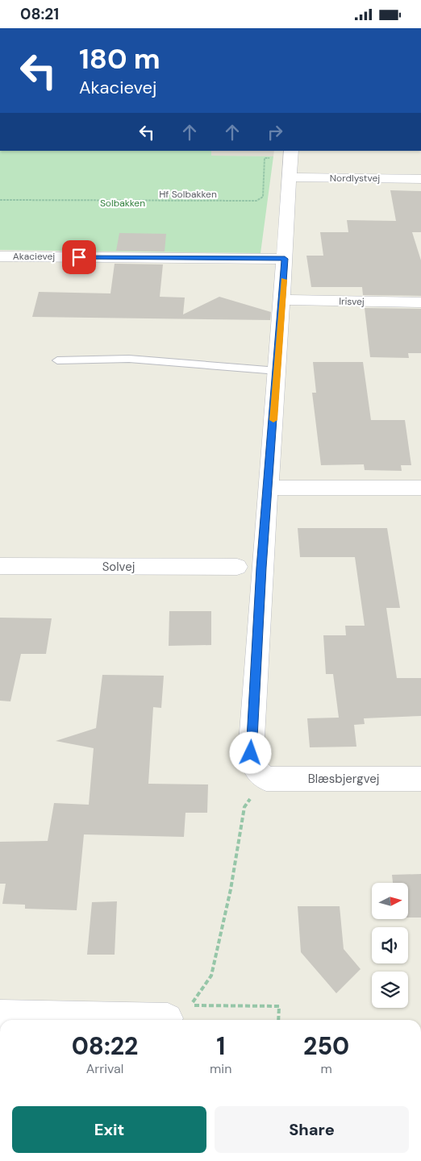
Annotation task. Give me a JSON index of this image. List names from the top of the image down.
{
  "streets": {
    "street": [
      "Nordlystvej",
      "Akacievej",
      "Irisvej",
      "Solvej",
      "Blæsbjergvej"
    ],
    "path": ["Hf Solbakken"]
  },
  "parks": ["Solbakken"],
  "north": "right",
  "page": {
    "status": "08:21",
    "turn": ["180 m", "Akacievej"],
    "eta": [
      "08:22",
      "Arrival",
      "1",
      "min",
      "250",
      "m"
    ],
    "buttons": ["Exit", "Share"]
  }
}
